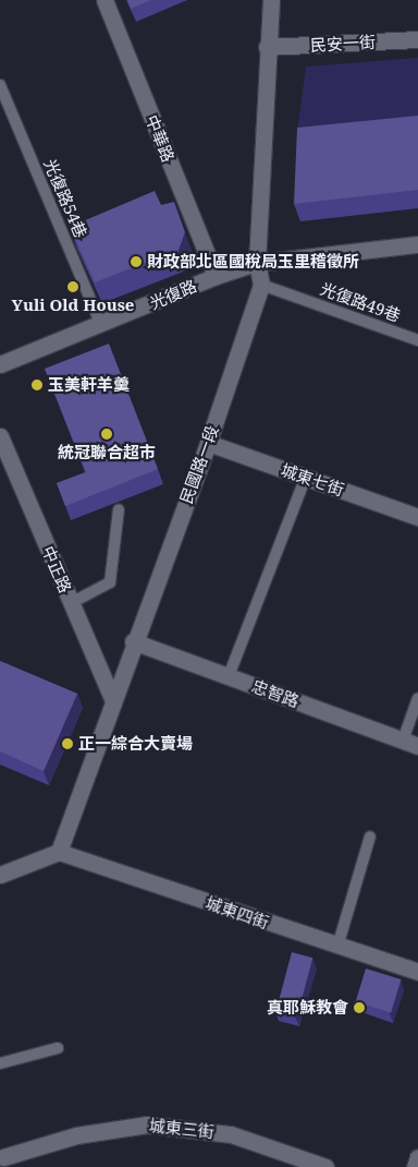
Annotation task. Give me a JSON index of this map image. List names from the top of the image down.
{
  "streets": {
    "street": [
      "民安一街",
      "中華路",
      "光復路",
      "民國路一段",
      "城東七街",
      "中正路",
      "忠智路",
      "城東四街",
      "城東三街"
    ],
    "lane": ["光復路54巷", "光復路49巷"]
  },
  "crossings": [
    ["中華路", "光復路"],
    ["光復路54巷", "光復路"],
    ["光復路49巷", "民國路一段"],
    ["民國路一段", "城東七街"],
    ["民國路一段", "中正路"],
    ["民國路一段", "忠智路"],
    ["民國路一段", "城東四街"]
  ],
  "places": [
    "財政部北區國稅局玉里稽徵所",
    "Yuli Old House",
    "玉美軒羊羹",
    "統冠聯合超市",
    "正一綜合大賣場",
    "真耶穌教會"
  ]
}
